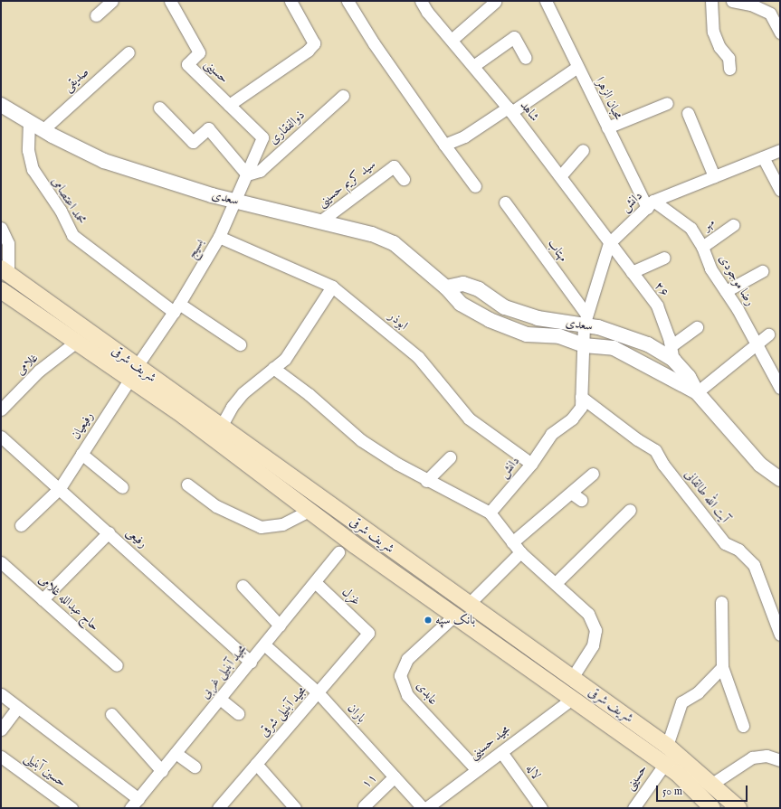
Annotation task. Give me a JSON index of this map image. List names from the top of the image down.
{
  "streets": {
    "main road": ["شریف شرقی"],
    "street": [
      "حسینی",
      "صدیقی",
      "محبان الزهرا",
      "شاهد",
      "ذوالفقاری",
      "سید کریم حسینی",
      "سعدی",
      "محمد اعتصامی",
      "دانش",
      "مهر",
      "بسیج",
      "مهتاب",
      "رضا موجودی",
      "۲۶",
      "ابوذر",
      "غلامی",
      "رفیعیان",
      "آیت الله طالقانی",
      "رفیعی",
      "غزل",
      "حاج عبدالله غلامی",
      "مجید آبنیلی غربی",
      "عابدی",
      "مجید آبنیلی شرقی",
      "باران",
      "مجید حسینی",
      "حسین آبنیلی",
      "لاله",
      "۱۱"
    ]
  },
  "crossings": [
    ["حسینی", "بسیج"],
    ["حسینی", "شریف شرقی"],
    ["صدیقی", "سعدی"],
    ["محبان الزهرا", "دانش"],
    ["محبان الزهرا", "رضا موجودی"],
    ["شاهد", "دانش"],
    ["شاهد", "۲۶"],
    ["ذوالفقاری", "بسیج"],
    ["سید کریم حسینی", "سعدی"],
    ["سعدی", "محمد اعتصامی"],
    ["سعدی", "دانش"],
    ["سعدی", "بسیج"],
    ["سعدی", "مهتاب"],
    ["سعدی", "۲۶"],
    ["محمد اعتصامی", "بسیج"],
    ["دانش", "مهتاب"],
    ["دانش", "رضا موجودی"],
    ["دانش", "۲۶"],
    ["دانش", "ابوذر"],
    ["دانش", "آیت الله طالقانی"],
    ["مهر", "رضا موجودی"],
    ["بسیج", "ابوذر"],
    ["بسیج", "شریف شرقی"],
    ["بسیج", "رفیعیان"],
    ["غلامی", "شریف شرقی"],
    ["شریف شرقی", "رفیعیان"],
    ["شریف شرقی", "عابدی"],
    ["شریف شرقی", "مجید حسینی"],
    ["رفیعیان", "رفیعی"],
    ["رفیعی", "مجید آبنیلی غربی"],
    ["غزل", "مجید آبنیلی غربی"],
    ["غزل", "مجید آبنیلی شرقی"],
    ["مجید آبنیلی غربی", "باران"],
    ["عابدی", "مجید حسینی"],
    ["مجید آبنیلی شرقی", "باران"],
    ["باران", "۱۱"],
    ["مجید حسینی", "لاله"]
  ],
  "places": ["بانک سپه"],
  "scale_bar": "50 m"
}
